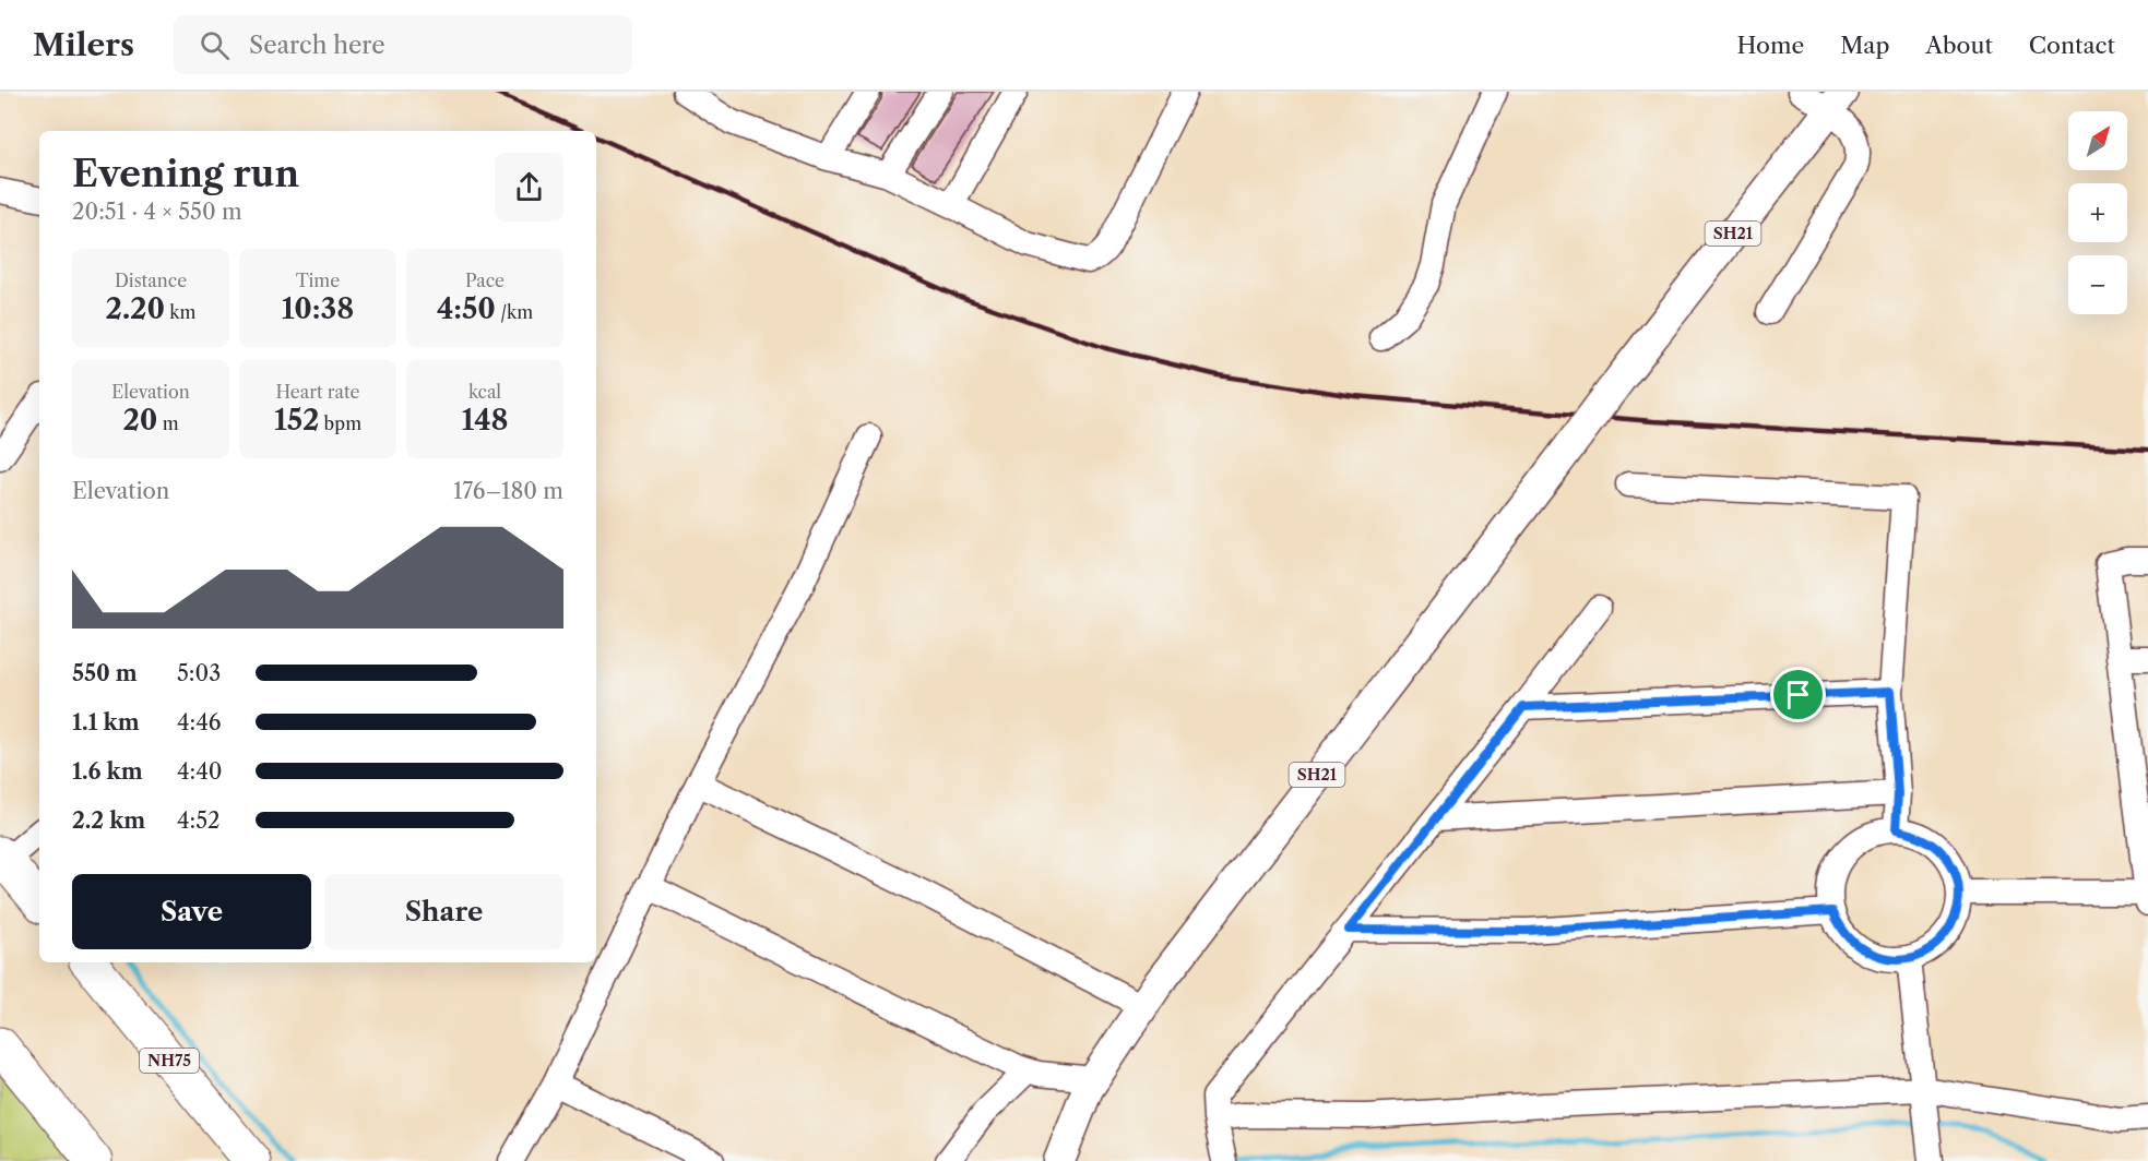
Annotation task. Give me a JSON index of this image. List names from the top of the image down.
{
  "streets": {
    "highway": ["NH75"],
    "main road": ["SH21"]
  },
  "north": "top right",
  "page": {
    "header": "Milers",
    "search": "Search here",
    "nav": [
      "Home",
      "Map",
      "About",
      "Contact"
    ],
    "map_buttons": ["+", "−"],
    "heading": ["Evening run", "20:51 · 4 × 550 m"],
    "stats": [
      ["Distance", "2.20 km"],
      ["Time", "10:38"],
      ["Pace", "4:50 /km"],
      ["Elevation", "20 m"],
      ["Heart rate", "152 bpm"],
      ["kcal", "148"]
    ],
    "chart": ["Elevation", "176–180 m"],
    "list": [
      {
        "name": "550 m",
        "note": "5:03"
      },
      {
        "name": "1.1 km",
        "note": "4:46"
      },
      {
        "name": "1.6 km",
        "note": "4:40"
      },
      {
        "name": "2.2 km",
        "note": "4:52"
      }
    ],
    "buttons": ["Save", "Share"]
  }
}
